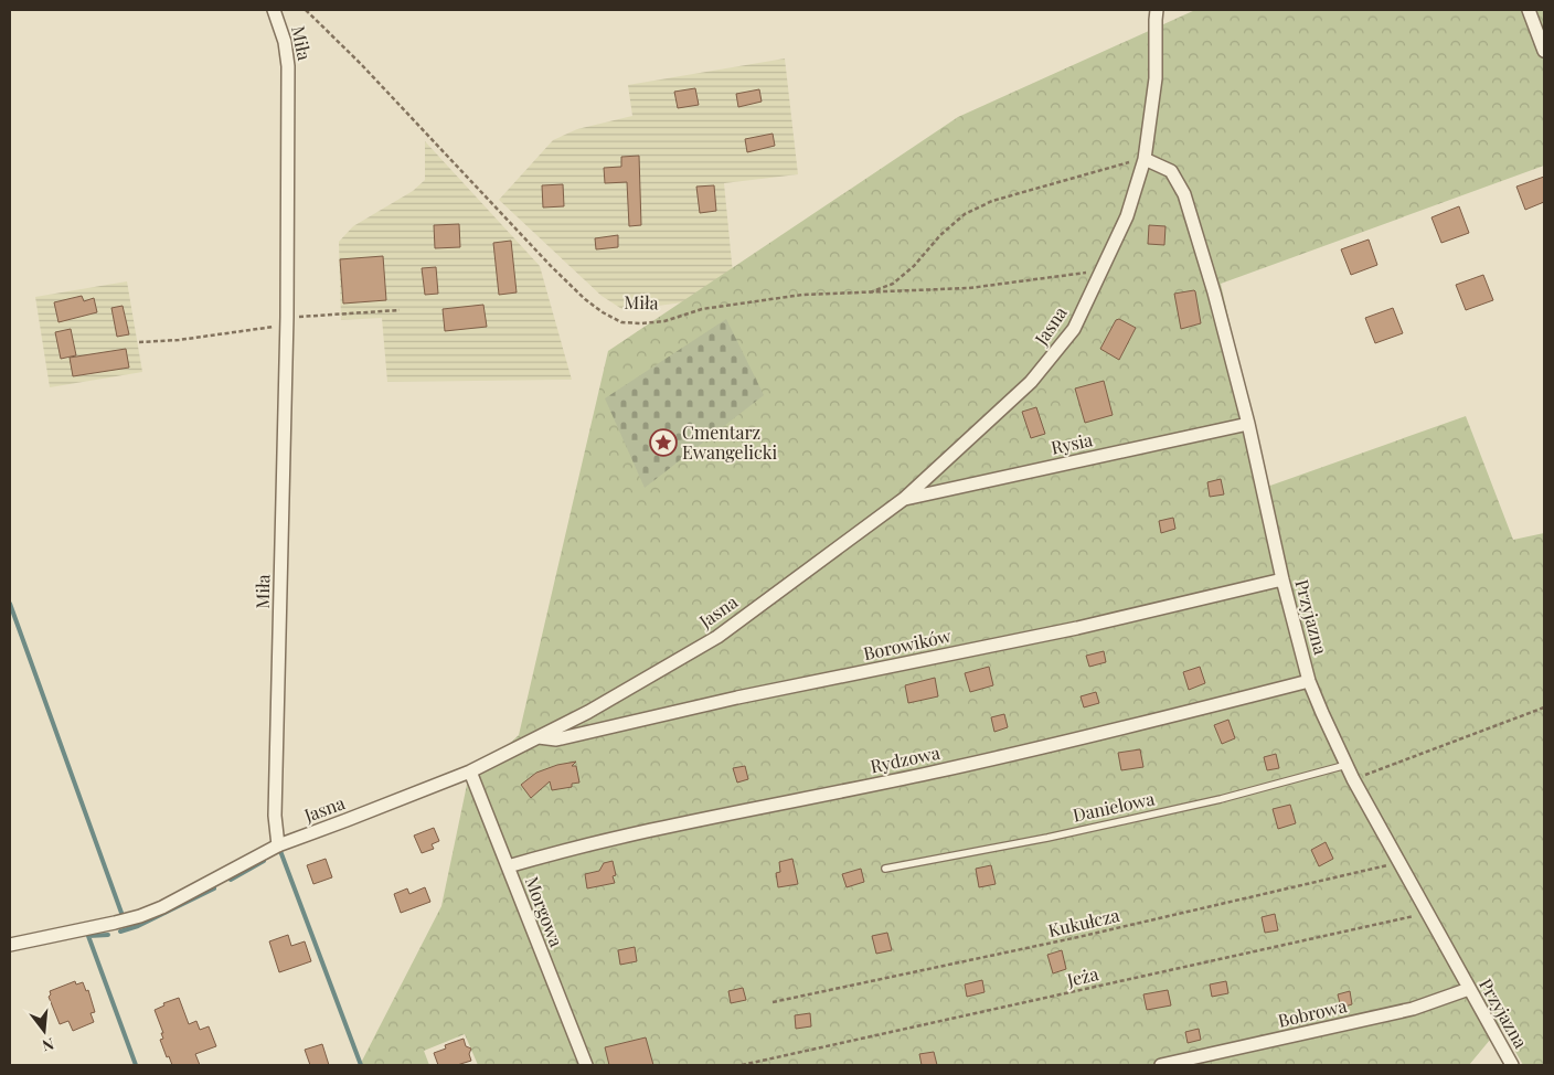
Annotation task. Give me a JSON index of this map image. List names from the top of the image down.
{
  "streets": {
    "street": [
      "Miła",
      "Jasna",
      "Rysia",
      "Przyjazna",
      "Borowików",
      "Rydzowa",
      "Morgowa",
      "Bobrowa"
    ],
    "lane": ["Danielowa"],
    "path": ["Kukułcza", "Jeża"]
  },
  "crossings": [
    ["Miła", "Jasna"],
    ["Jasna", "Rysia"],
    ["Jasna", "Przyjazna"],
    ["Jasna", "Borowików"],
    ["Jasna", "Morgowa"],
    ["Rysia", "Przyjazna"],
    ["Przyjazna", "Borowików"],
    ["Przyjazna", "Rydzowa"],
    ["Przyjazna", "Danielowa"],
    ["Przyjazna", "Kukułcza"],
    ["Przyjazna", "Jeża"],
    ["Przyjazna", "Bobrowa"],
    ["Rydzowa", "Morgowa"]
  ],
  "places": {
    "place": ["Cmentarz Ewangelicki"]
  },
  "north": "bottom"
}
